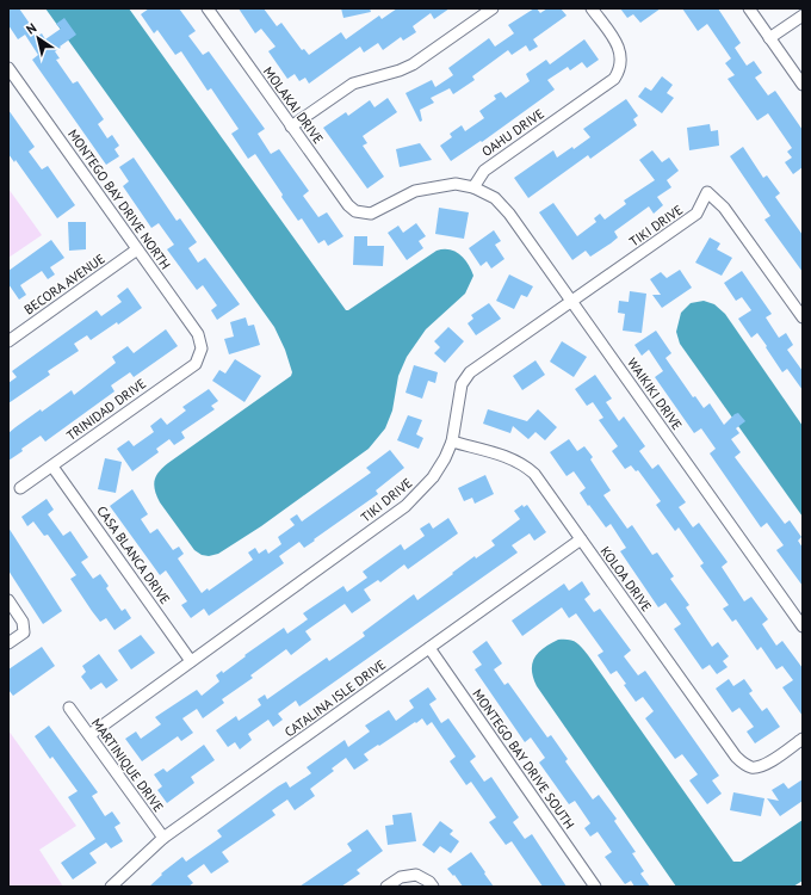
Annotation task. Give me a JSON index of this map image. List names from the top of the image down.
{
  "streets": {
    "street": [
      "MOLAKAI DRIVE",
      "OAHU DRIVE",
      "MONTEGO BAY DRIVE NORTH",
      "TIKI DRIVE",
      "BECORA AVENUE",
      "WAIKIKI DRIVE",
      "TRINIDAD DRIVE",
      "CASA BLANCA DRIVE",
      "KOLOA DRIVE",
      "CATALINA ISLE DRIVE",
      "MONTEGO BAY DRIVE SOUTH",
      "MARTINIQUE DRIVE"
    ]
  },
  "crossings": [
    ["MOLAKAI DRIVE", "OAHU DRIVE"],
    ["MOLAKAI DRIVE", "WAIKIKI DRIVE"],
    ["OAHU DRIVE", "WAIKIKI DRIVE"],
    ["MONTEGO BAY DRIVE NORTH", "BECORA AVENUE"],
    ["MONTEGO BAY DRIVE NORTH", "TRINIDAD DRIVE"],
    ["TIKI DRIVE", "WAIKIKI DRIVE"],
    ["TIKI DRIVE", "CASA BLANCA DRIVE"],
    ["TIKI DRIVE", "KOLOA DRIVE"],
    ["TIKI DRIVE", "MARTINIQUE DRIVE"],
    ["TRINIDAD DRIVE", "CASA BLANCA DRIVE"],
    ["KOLOA DRIVE", "CATALINA ISLE DRIVE"],
    ["CATALINA ISLE DRIVE", "MONTEGO BAY DRIVE SOUTH"],
    ["CATALINA ISLE DRIVE", "MARTINIQUE DRIVE"]
  ],
  "north": "top left"
}
